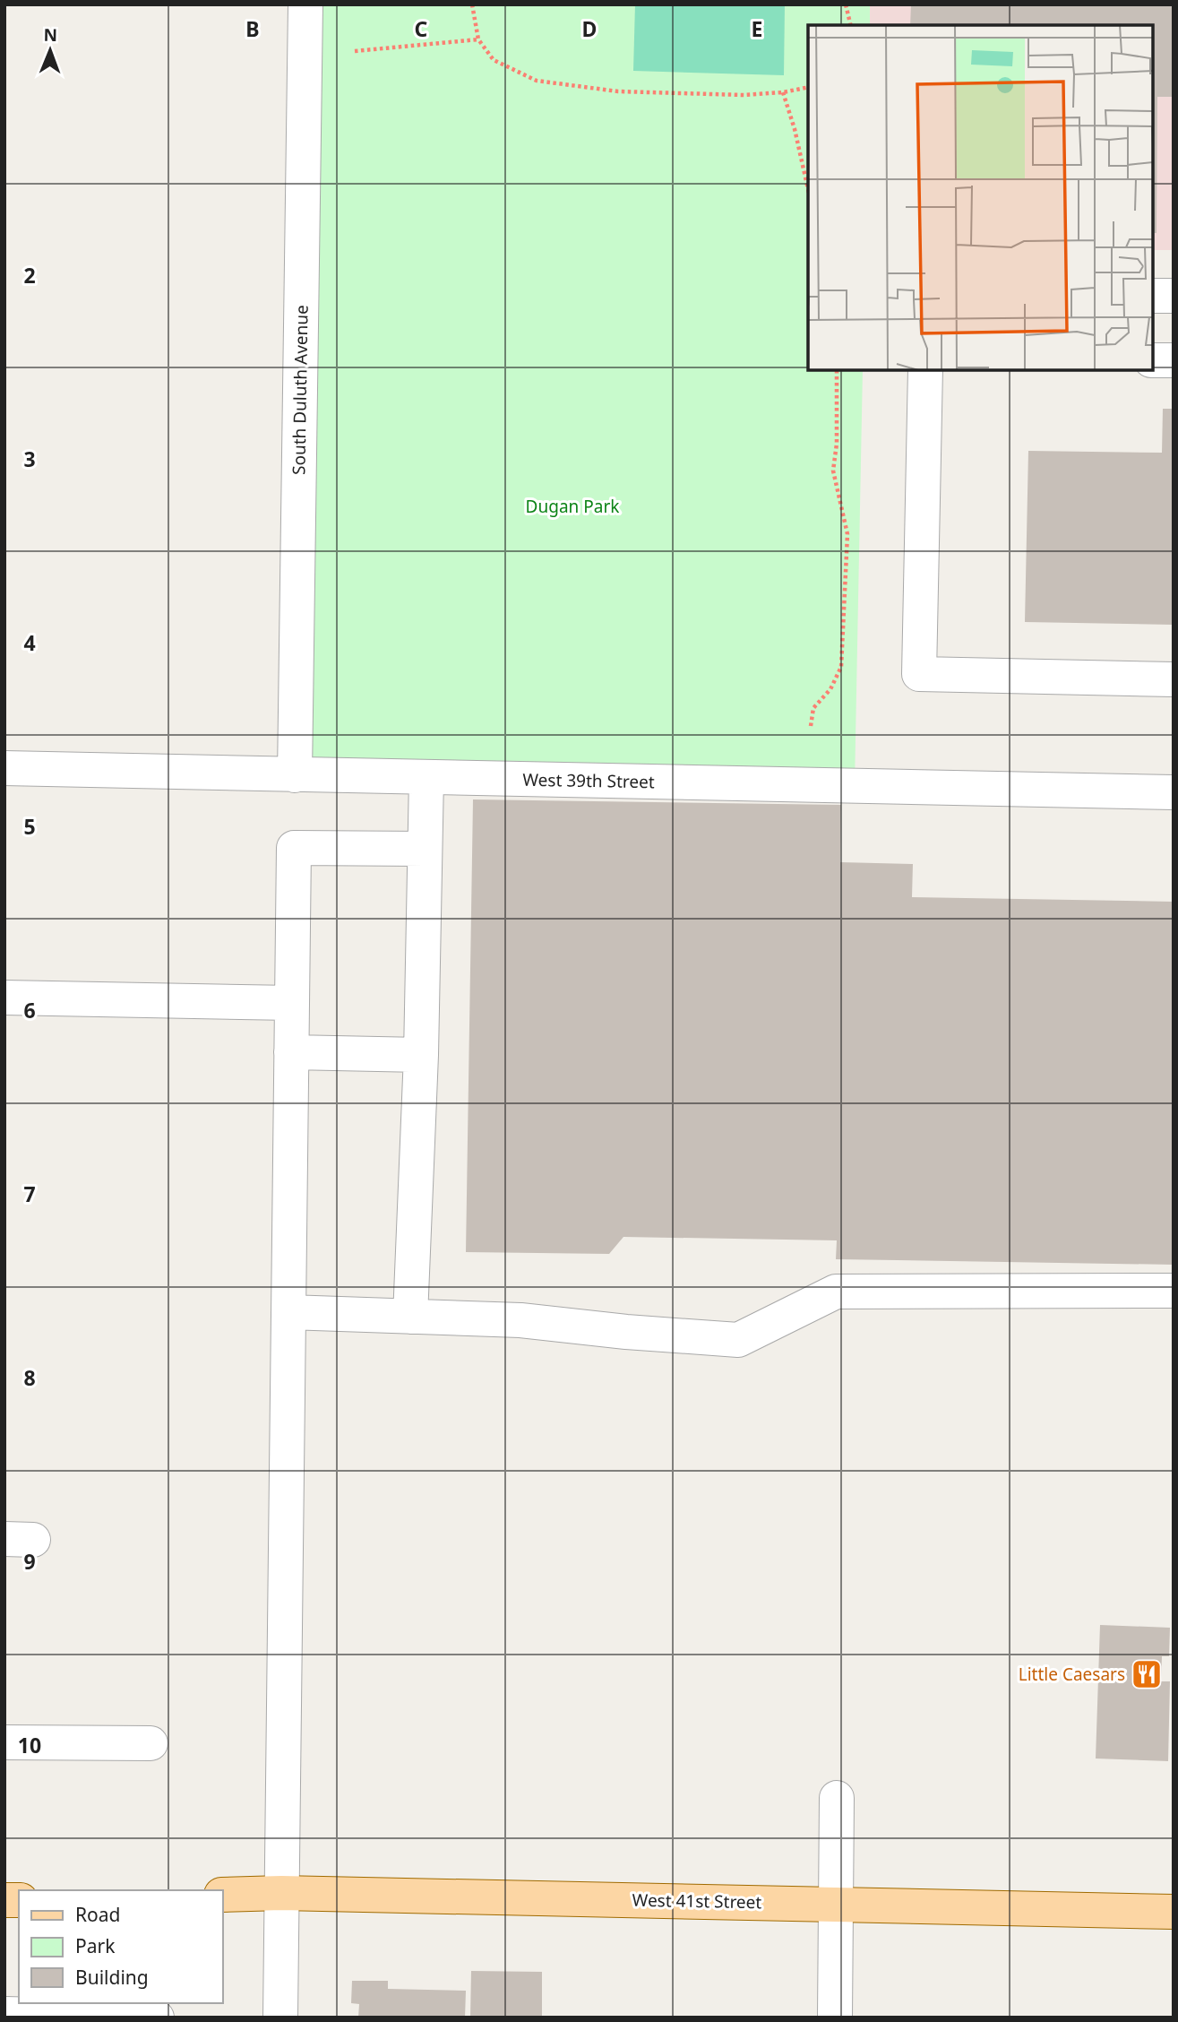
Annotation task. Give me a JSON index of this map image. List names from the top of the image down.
{
  "streets": {
    "main road": ["West 41st Street"],
    "street": ["South Duluth Avenue", "West 39th Street"]
  },
  "crossings": [
    ["South Duluth Avenue", "West 39th Street"]
  ],
  "parks": ["Dugan Park"],
  "places": {
    "restaurant": ["Little Caesars"]
  },
  "legend": ["Road", "Park", "Building"],
  "north": "top",
  "grid": {
    "columns": [
      "B",
      "C",
      "D",
      "E"
    ],
    "rows": [
      "2",
      "3",
      "4",
      "5",
      "6",
      "7",
      "8",
      "9",
      "10"
    ]
  }
}
